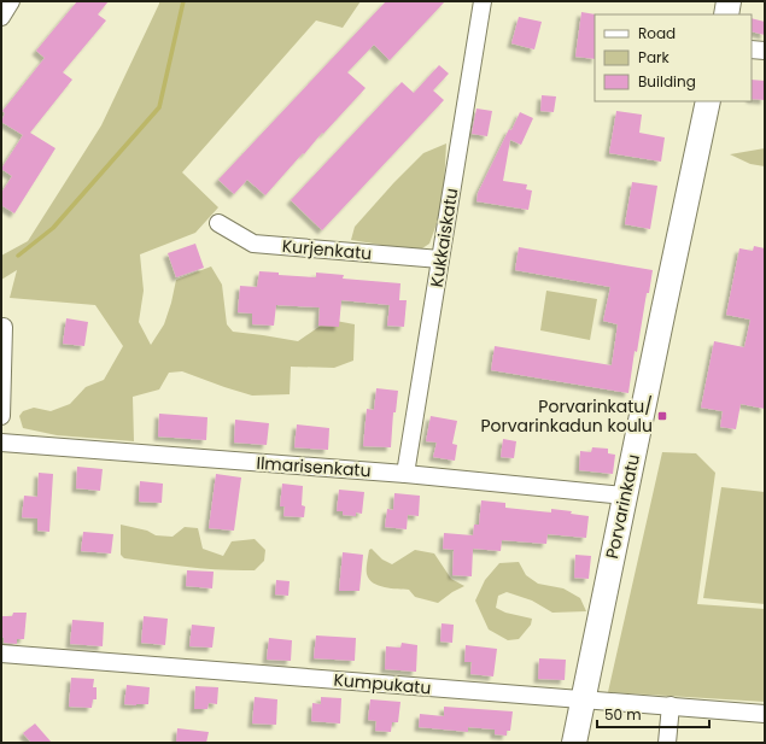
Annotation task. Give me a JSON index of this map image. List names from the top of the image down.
{
  "streets": {
    "street": [
      "Kukkaiskatu",
      "Kurjenkatu",
      "Ilmarisenkatu",
      "Porvarinkatu",
      "Kumpukatu"
    ]
  },
  "crossings": [
    ["Kukkaiskatu", "Kurjenkatu"],
    ["Kukkaiskatu", "Ilmarisenkatu"],
    ["Ilmarisenkatu", "Porvarinkatu"],
    ["Porvarinkatu", "Kumpukatu"]
  ],
  "places": {
    "transit": ["Porvarinkatu/ Porvarinkadun koulu"]
  },
  "legend": ["Road", "Park", "Building"],
  "scale_bar": "50 m"
}
